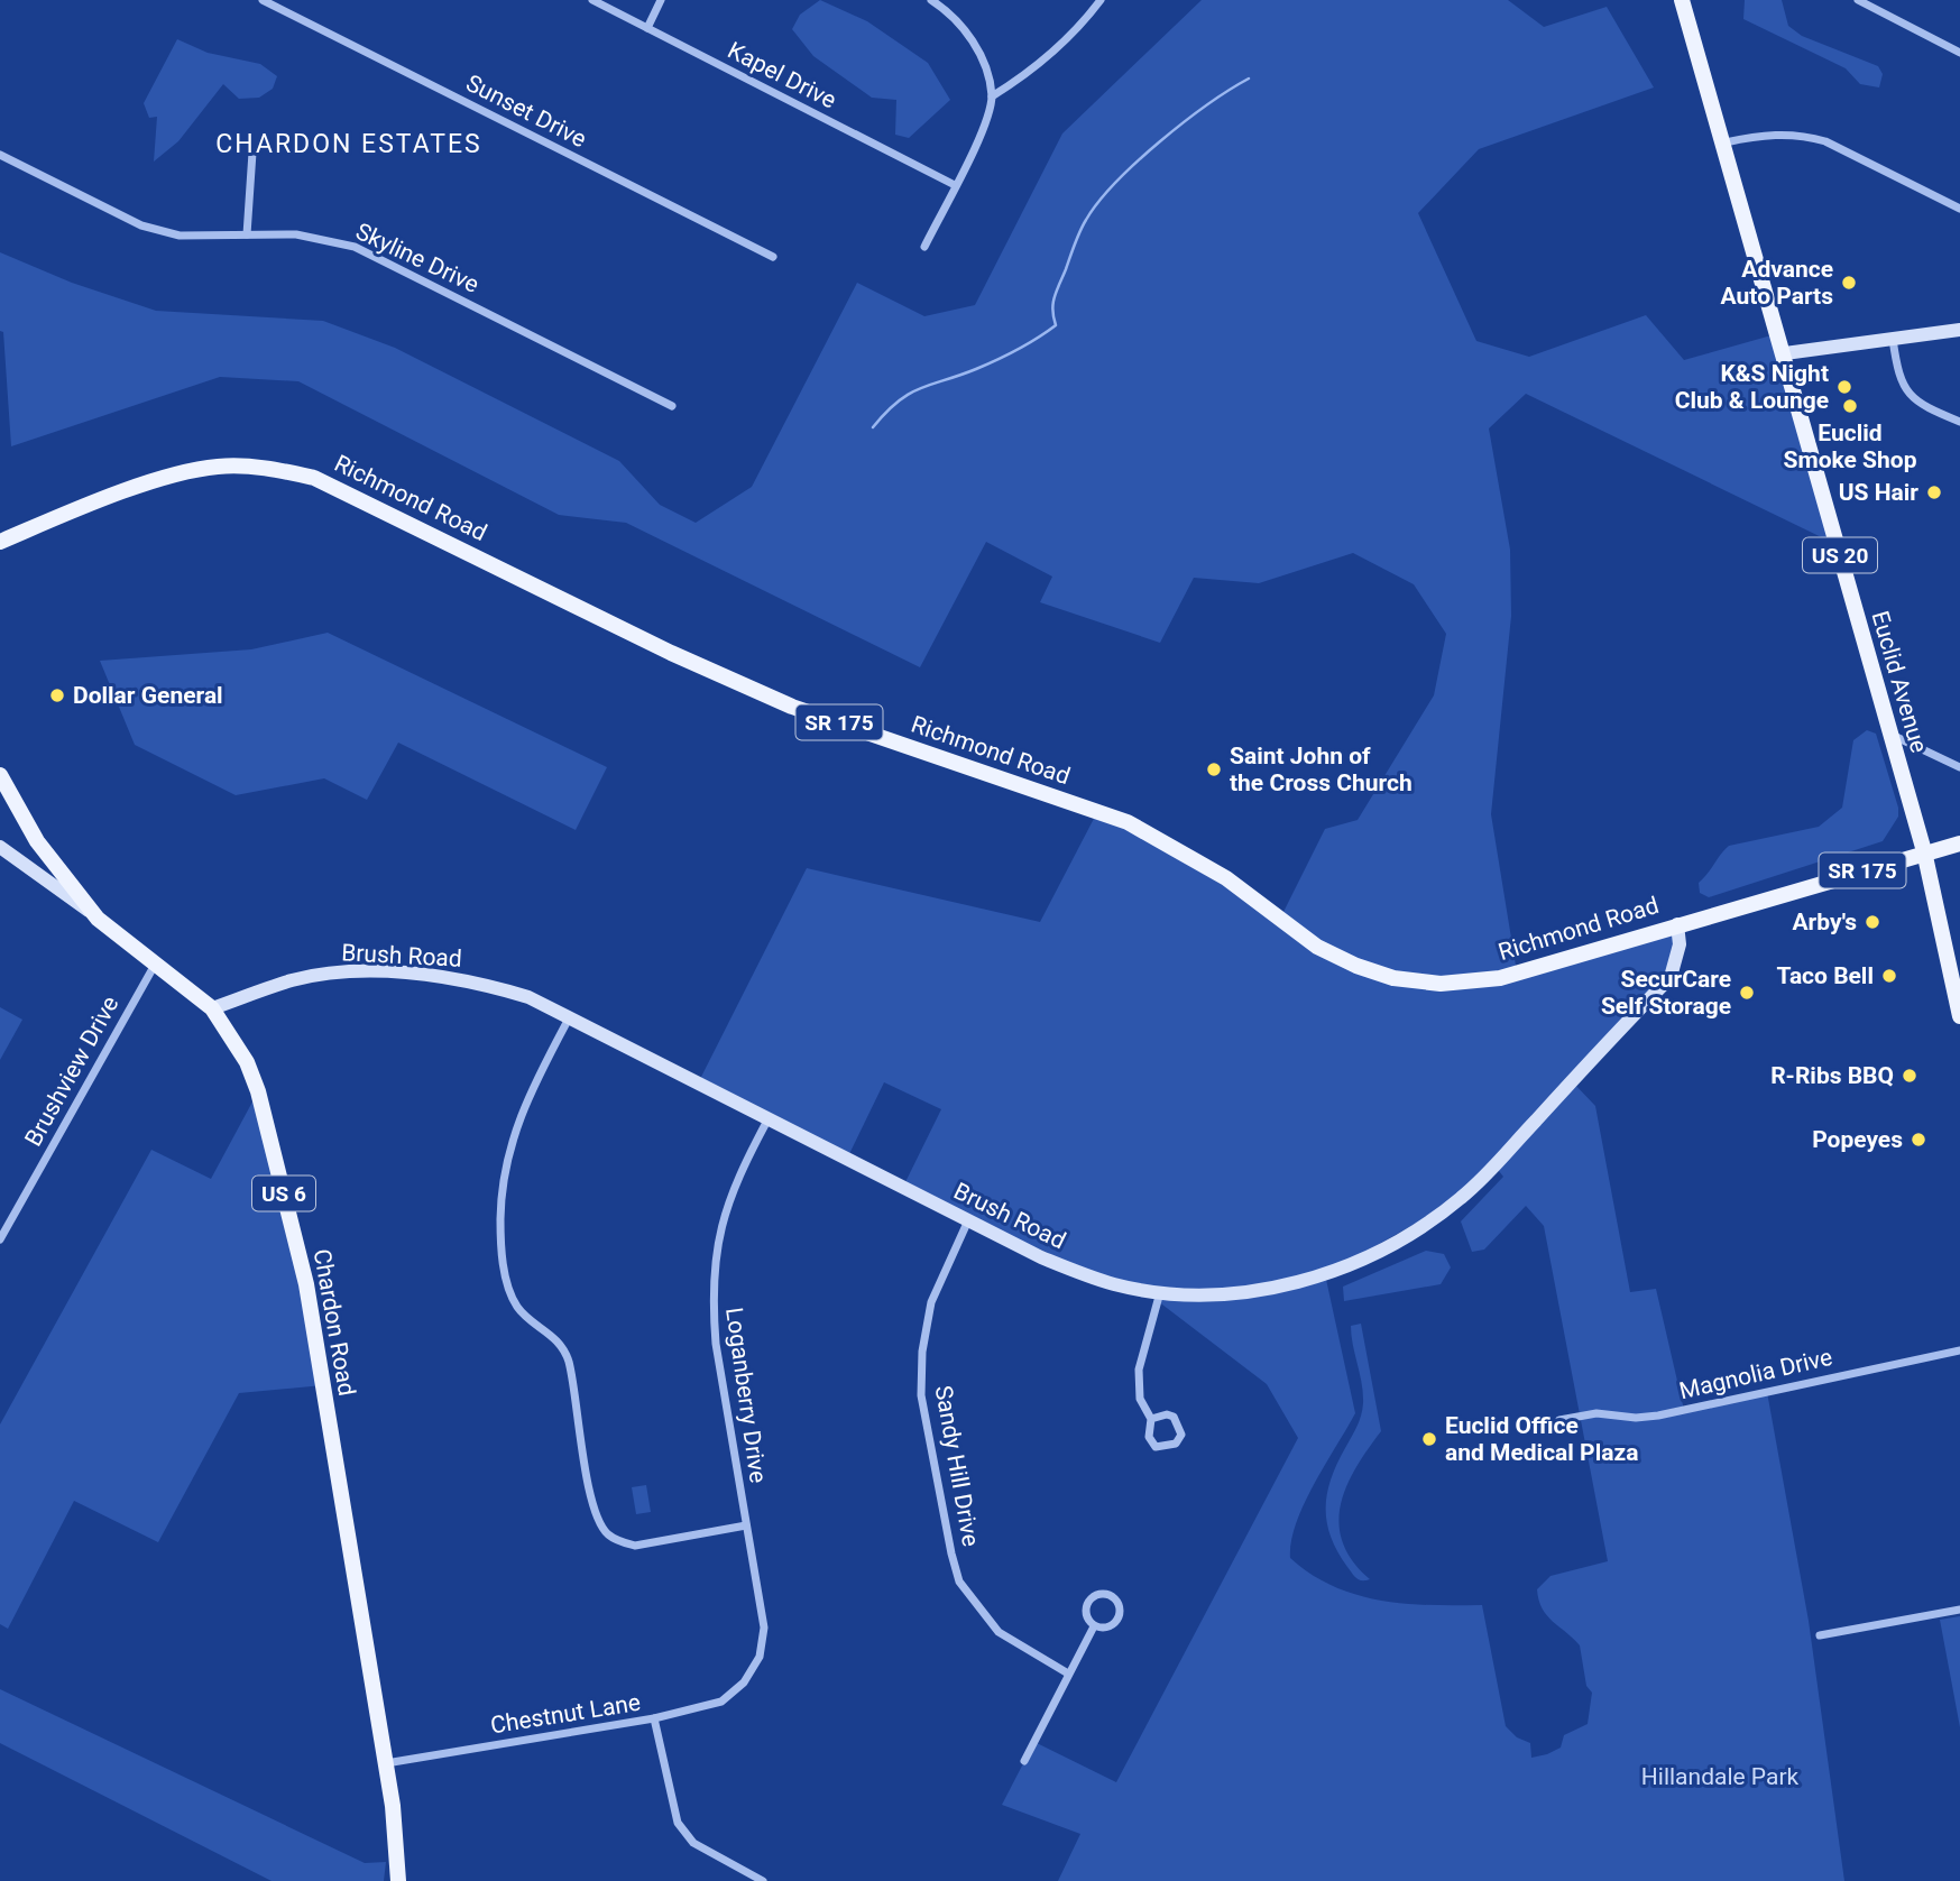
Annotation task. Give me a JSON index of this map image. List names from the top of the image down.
{
  "streets": {
    "main road": [
      "Richmond Road",
      "US 20",
      "Euclid Avenue",
      "SR 175",
      "US 6",
      "Chardon Road"
    ],
    "street": [
      "Kapel Drive",
      "Sunset Drive",
      "Skyline Drive",
      "Brush Road",
      "Brushview Drive",
      "Magnolia Drive",
      "Loganberry Drive",
      "Sandy Hill Drive",
      "Chestnut Lane"
    ]
  },
  "crossings": [
    ["Richmond Road", "Euclid Avenue"],
    ["Richmond Road", "SR 175"],
    ["Richmond Road", "Brush Road"],
    ["Euclid Avenue", "SR 175"],
    ["Brush Road", "Chardon Road"],
    ["Brush Road", "Loganberry Drive"],
    ["Brush Road", "Sandy Hill Drive"],
    ["Brushview Drive", "Chardon Road"],
    ["Chardon Road", "Chestnut Lane"],
    ["Loganberry Drive", "Chestnut Lane"]
  ],
  "districts": ["CHARDON ESTATES"],
  "parks": ["Hillandale Park"],
  "places": [
    "Advance Auto Parts",
    "K&S Night Club & Lounge",
    "Euclid Smoke Shop",
    "US Hair",
    "Dollar General",
    "Saint John of the Cross Church",
    "Arby's",
    "Taco Bell",
    "SecurCare Self Storage",
    "R-Ribs BBQ",
    "Popeyes",
    "Euclid Office and Medical Plaza"
  ]
}
